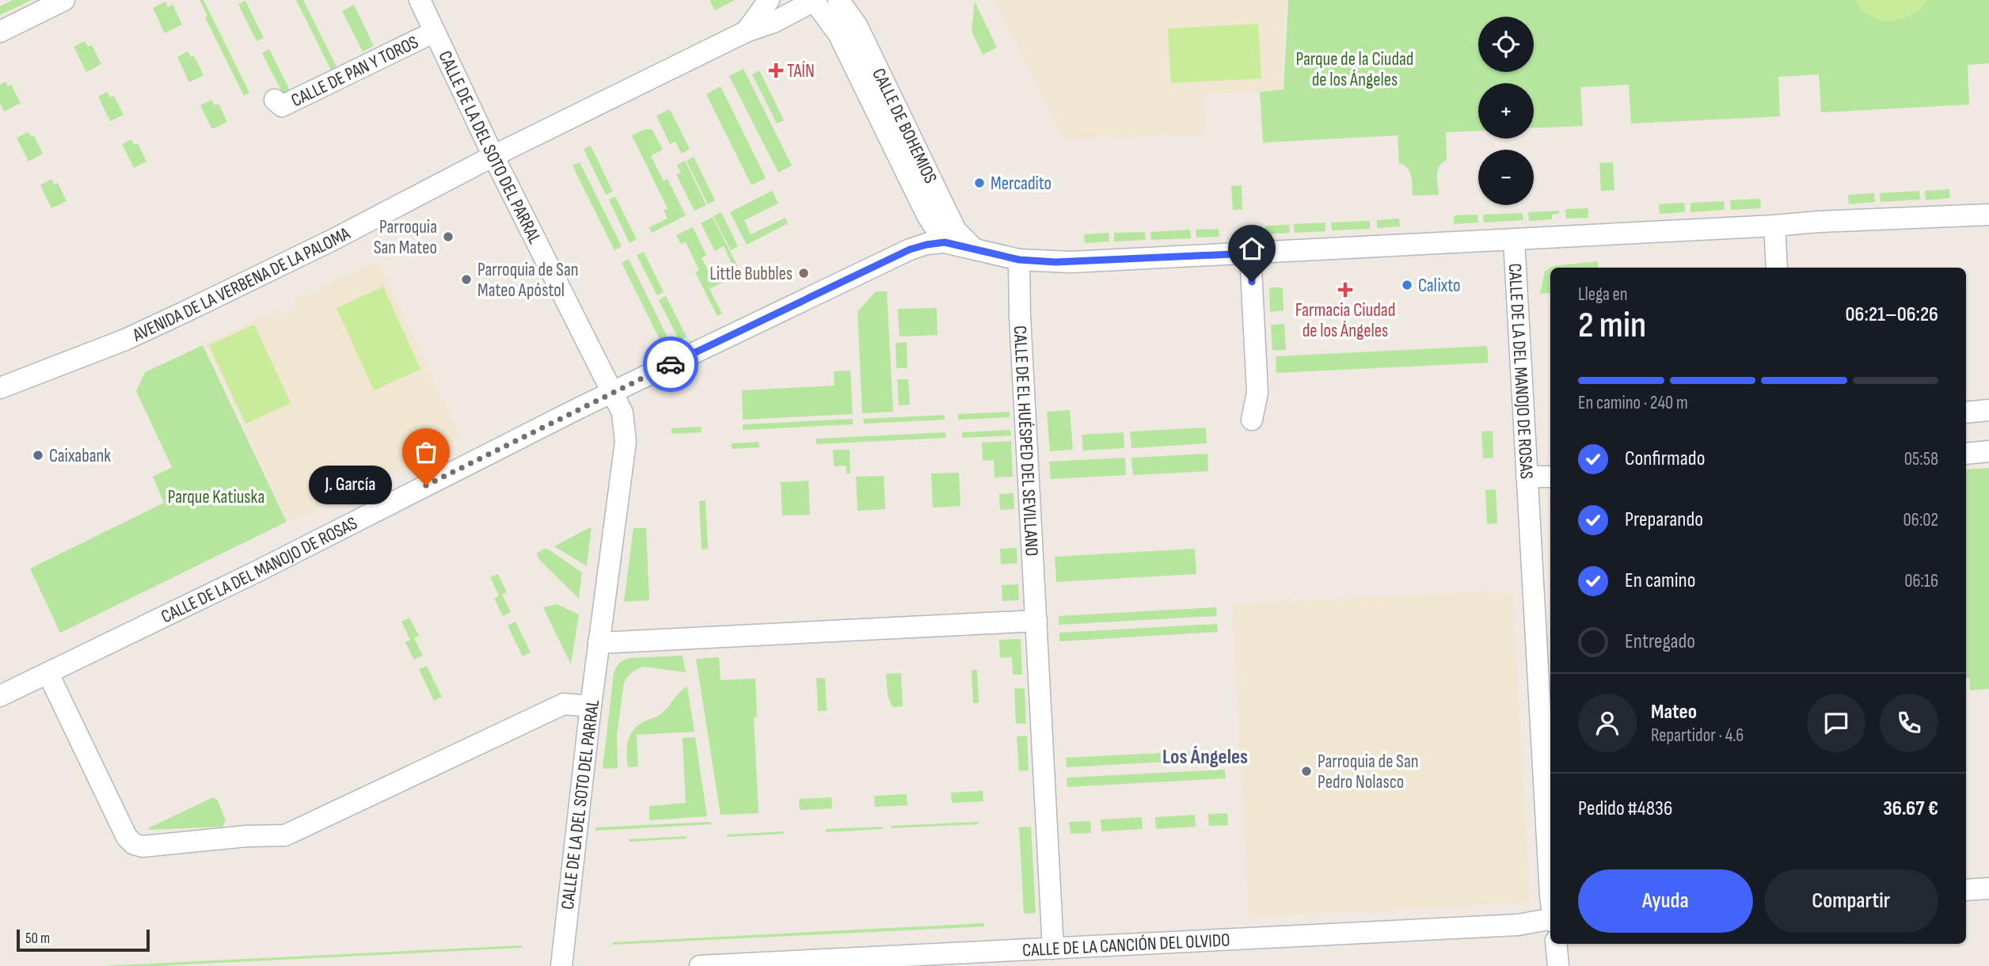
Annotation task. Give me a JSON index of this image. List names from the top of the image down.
{
  "streets": {
    "street": [
      "CALLE DE PAN Y TOROS",
      "CALLE DE BOHEMIOS",
      "CALLE DE LA DEL SOTO DEL PARRAL",
      "AVENIDA DE LA VERBENA DE LA PALOMA",
      "CALLE DE LA DEL MANOJO DE ROSAS",
      "CALLE DE EL HUÉSPED DEL SEVILLANO",
      "CALLE DE LA CANCIÓN DEL OLVIDO"
    ]
  },
  "crossings": [
    ["CALLE DE PAN Y TOROS", "CALLE DE LA DEL SOTO DEL PARRAL"],
    ["CALLE DE BOHEMIOS", "AVENIDA DE LA VERBENA DE LA PALOMA"],
    ["CALLE DE BOHEMIOS", "CALLE DE LA DEL MANOJO DE ROSAS"],
    ["CALLE DE LA DEL SOTO DEL PARRAL", "AVENIDA DE LA VERBENA DE LA PALOMA"],
    ["CALLE DE LA DEL SOTO DEL PARRAL", "CALLE DE LA DEL MANOJO DE ROSAS"],
    ["CALLE DE LA DEL MANOJO DE ROSAS", "CALLE DE EL HUÉSPED DEL SEVILLANO"],
    ["CALLE DE EL HUÉSPED DEL SEVILLANO", "CALLE DE LA CANCIÓN DEL OLVIDO"]
  ],
  "districts": ["Los Ángeles"],
  "parks": ["Parque de la Ciudad de los Ángeles", "Parque Katiuska"],
  "places": {
    "health": ["TAÍN", "Farmacia Ciudad de los Ángeles"],
    "other": [
      "Mercadito",
      "Parroquia San Mateo",
      "Little Bubbles",
      "Parroquia de San Mateo Apóstol",
      "Calixto",
      "Caixabank",
      "J. García",
      "Parroquia de San Pedro Nolasco"
    ]
  },
  "scale_bar": "50 m",
  "page": {
    "map_buttons": ["+", "−"],
    "heading": ["2 min", "Llega en", "06:21–06:26"],
    "panel": [
      "Mateo",
      "Repartidor · 4.6",
      "Pedido #4836",
      "36.67 €"
    ],
    "bar": "En camino · 240 m",
    "list": [
      ["Confirmado", "05:58"],
      ["Preparando", "06:02"],
      ["En camino", "06:16"],
      "Entregado"
    ],
    "bubble": "J. García",
    "buttons": ["Ayuda", "Compartir"],
    "scale": "50 m"
  }
}
